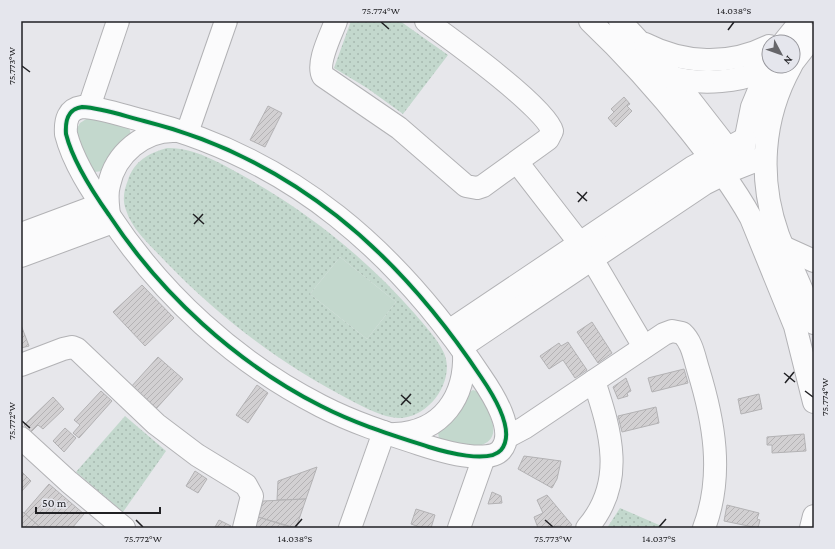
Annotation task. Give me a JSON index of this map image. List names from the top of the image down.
{
  "scale_bar": "50 m",
  "north": "bottom right",
  "coordinates": [
    "75.774°W",
    "14.038°S",
    "75.773°W",
    "75.772°W",
    "14.037°S"
  ]
}
